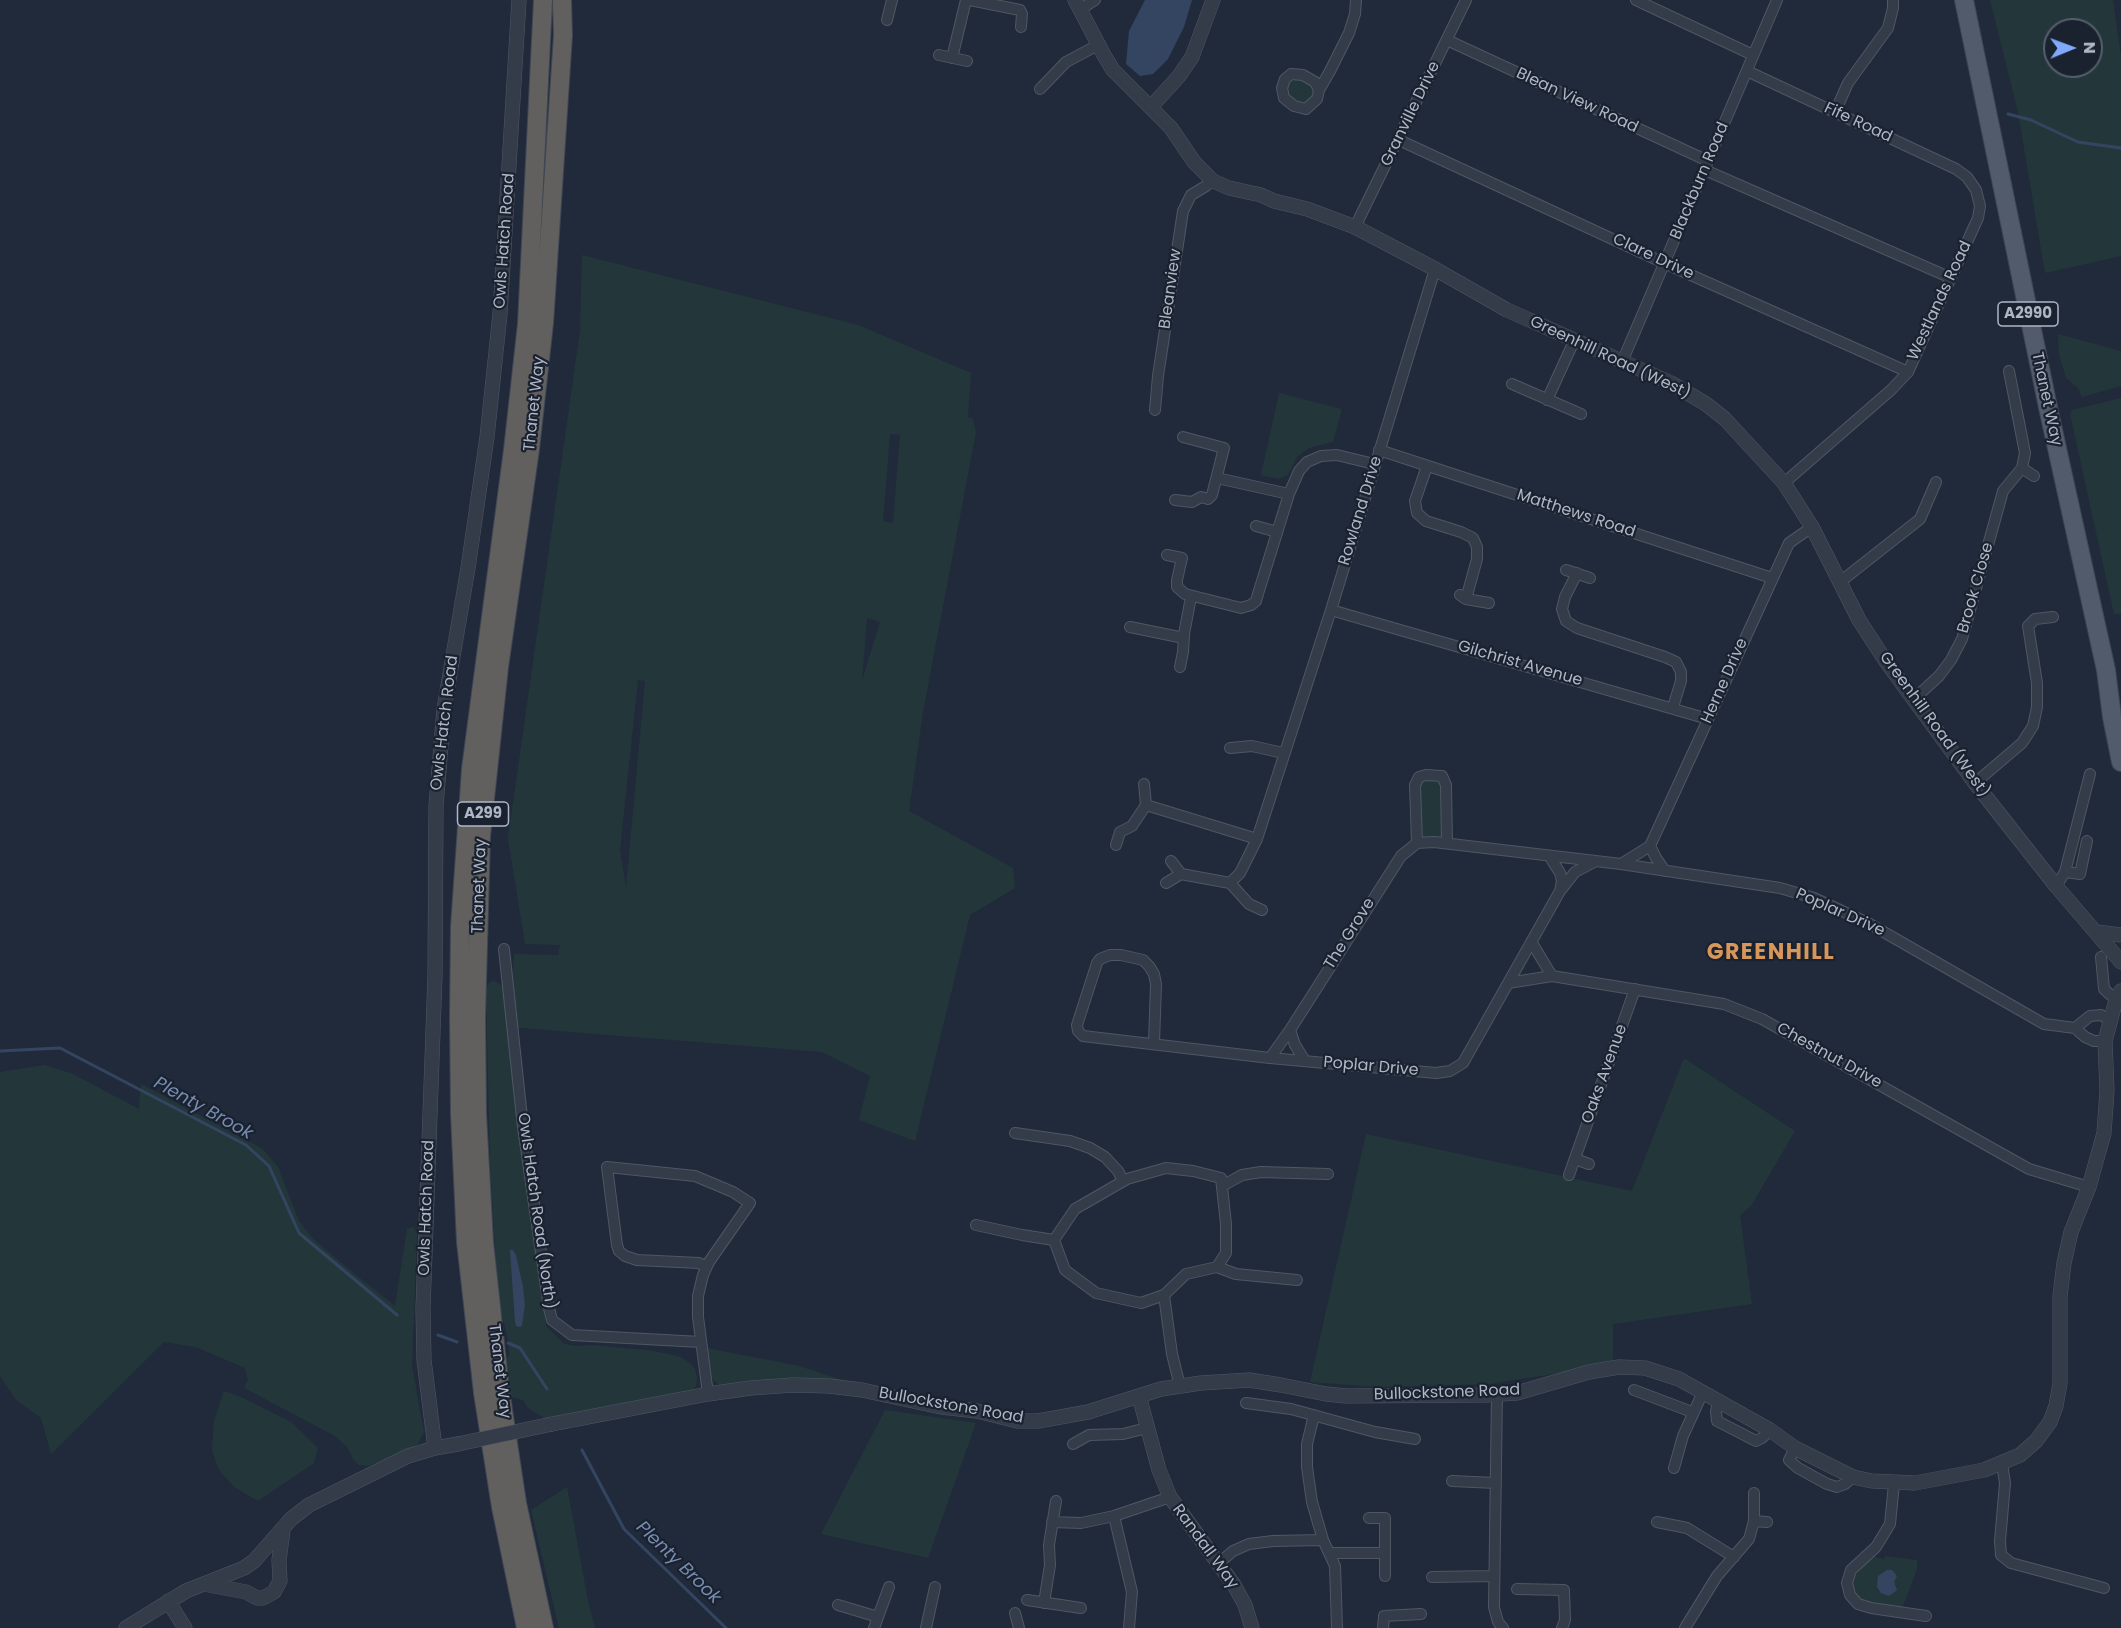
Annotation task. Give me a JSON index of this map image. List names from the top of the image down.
{
  "streets": {
    "highway": ["Thanet Way", "A299"],
    "main road": ["A2990"],
    "street": [
      "Blean View Road",
      "Granville Drive",
      "Fife Road",
      "Blackburn Road",
      "Owls Hatch Road",
      "Clare Drive",
      "Bleanview",
      "Westlands Road",
      "Greenhill Road (West)",
      "Rowland Drive",
      "Matthews Road",
      "Brook Close",
      "Gilchrist Avenue",
      "Herne Drive",
      "Poplar Drive",
      "The Grove",
      "Chestnut Drive",
      "Oaks Avenue",
      "Owls Hatch Road (North)",
      "Bullockstone Road",
      "Randall Way"
    ]
  },
  "crossings": [
    ["Blean View Road", "Granville Drive"],
    ["Blean View Road", "Blackburn Road"],
    ["Blean View Road", "Westlands Road"],
    ["Granville Drive", "Clare Drive"],
    ["Granville Drive", "Greenhill Road (West)"],
    ["Fife Road", "Blackburn Road"],
    ["Fife Road", "Westlands Road"],
    ["Blackburn Road", "Clare Drive"],
    ["Blackburn Road", "Greenhill Road (West)"],
    ["Owls Hatch Road", "Bullockstone Road"],
    ["Clare Drive", "Westlands Road"],
    ["Bleanview", "Greenhill Road (West)"],
    ["Westlands Road", "Greenhill Road (West)"],
    ["Greenhill Road (West)", "Rowland Drive"],
    ["Greenhill Road (West)", "Brook Close"],
    ["Greenhill Road (West)", "Herne Drive"],
    ["Rowland Drive", "Matthews Road"],
    ["Rowland Drive", "Gilchrist Avenue"],
    ["Matthews Road", "Herne Drive"],
    ["Gilchrist Avenue", "Herne Drive"],
    ["Poplar Drive", "The Grove"],
    ["Poplar Drive", "Chestnut Drive"],
    ["Chestnut Drive", "Oaks Avenue"],
    ["Chestnut Drive", "Bullockstone Road"],
    ["Bullockstone Road", "Randall Way"]
  ],
  "districts": ["GREENHILL"],
  "water": ["Plenty Brook"],
  "north": "right"
}
